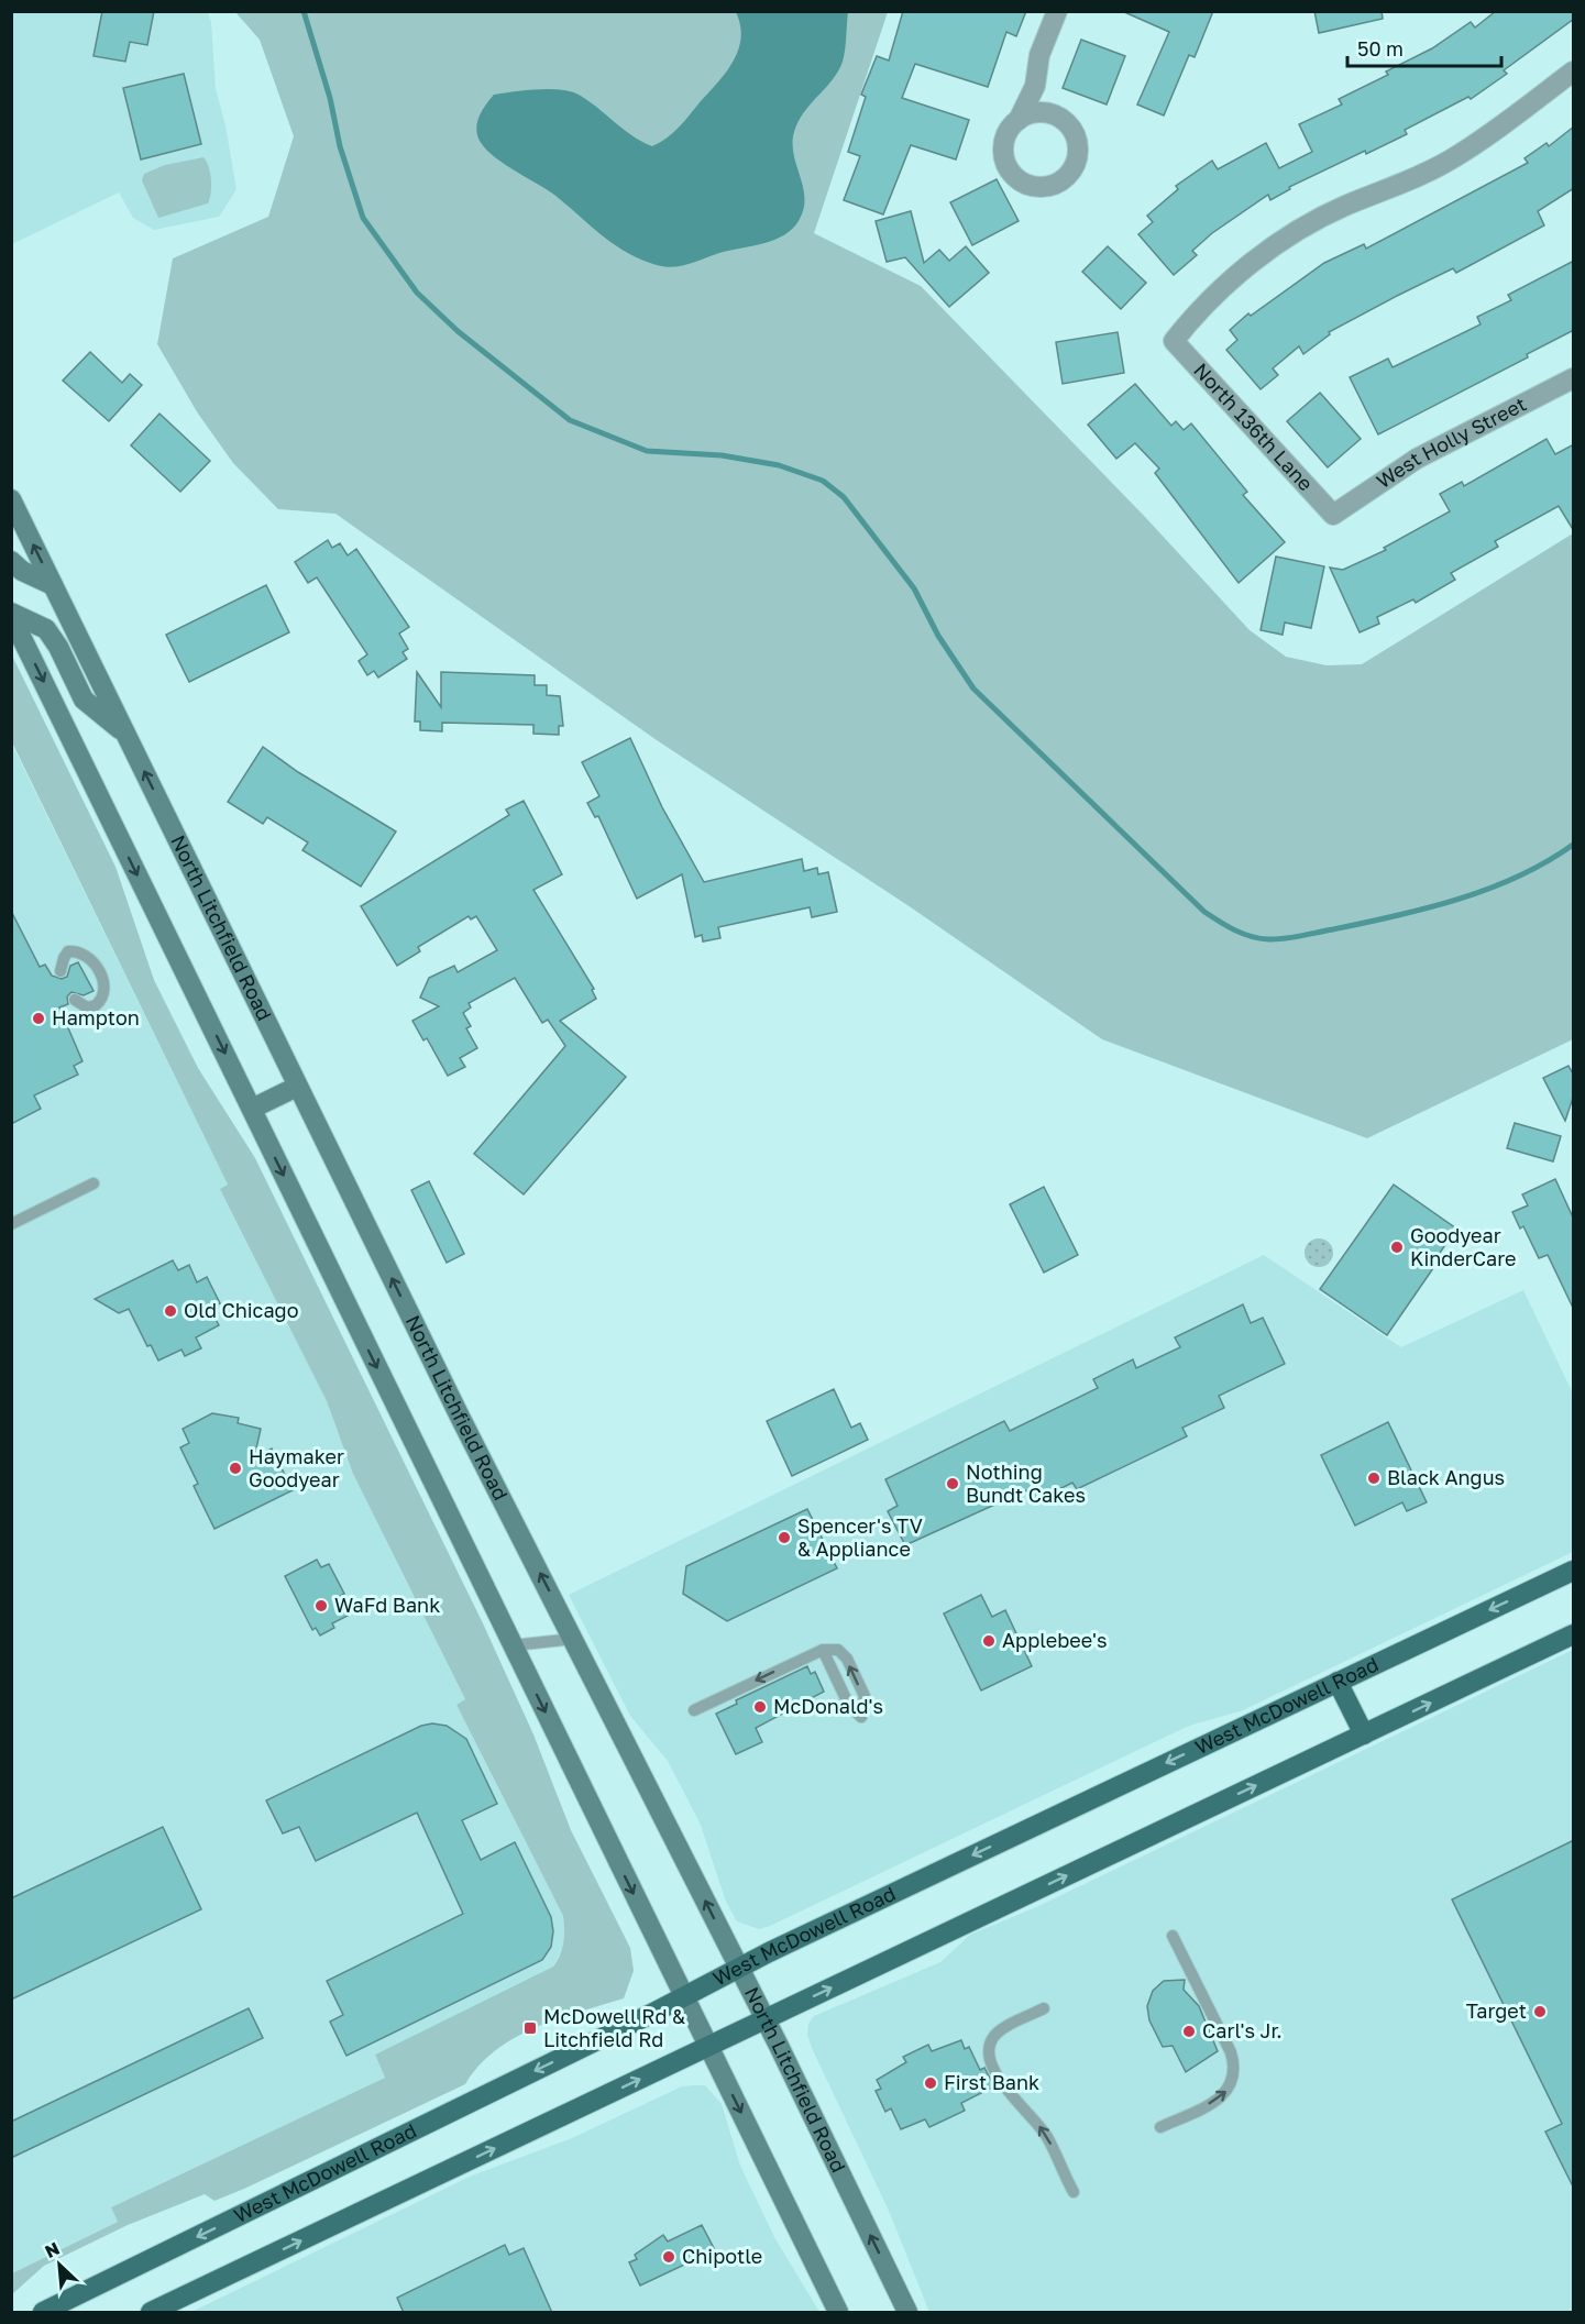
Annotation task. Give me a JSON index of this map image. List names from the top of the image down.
{
  "streets": {
    "main road": ["North Litchfield Road", "West McDowell Road"],
    "street": ["North 136th Lane", "West Holly Street"]
  },
  "crossings": [
    ["North 136th Lane", "West Holly Street"],
    ["North Litchfield Road", "West McDowell Road"]
  ],
  "places": {
    "other": [
      "Hampton",
      "Goodyear KinderCare",
      "Old Chicago",
      "Haymaker Goodyear",
      "Black Angus",
      "Nothing Bundt Cakes",
      "Spencer's TV & Appliance",
      "WaFd Bank",
      "Applebee's",
      "McDonald's",
      "Target",
      "Carl's Jr.",
      "First Bank",
      "Chipotle"
    ],
    "transit": ["McDowell Rd & Litchfield Rd"]
  },
  "scale_bar": "50 m",
  "north": "top left"
}
